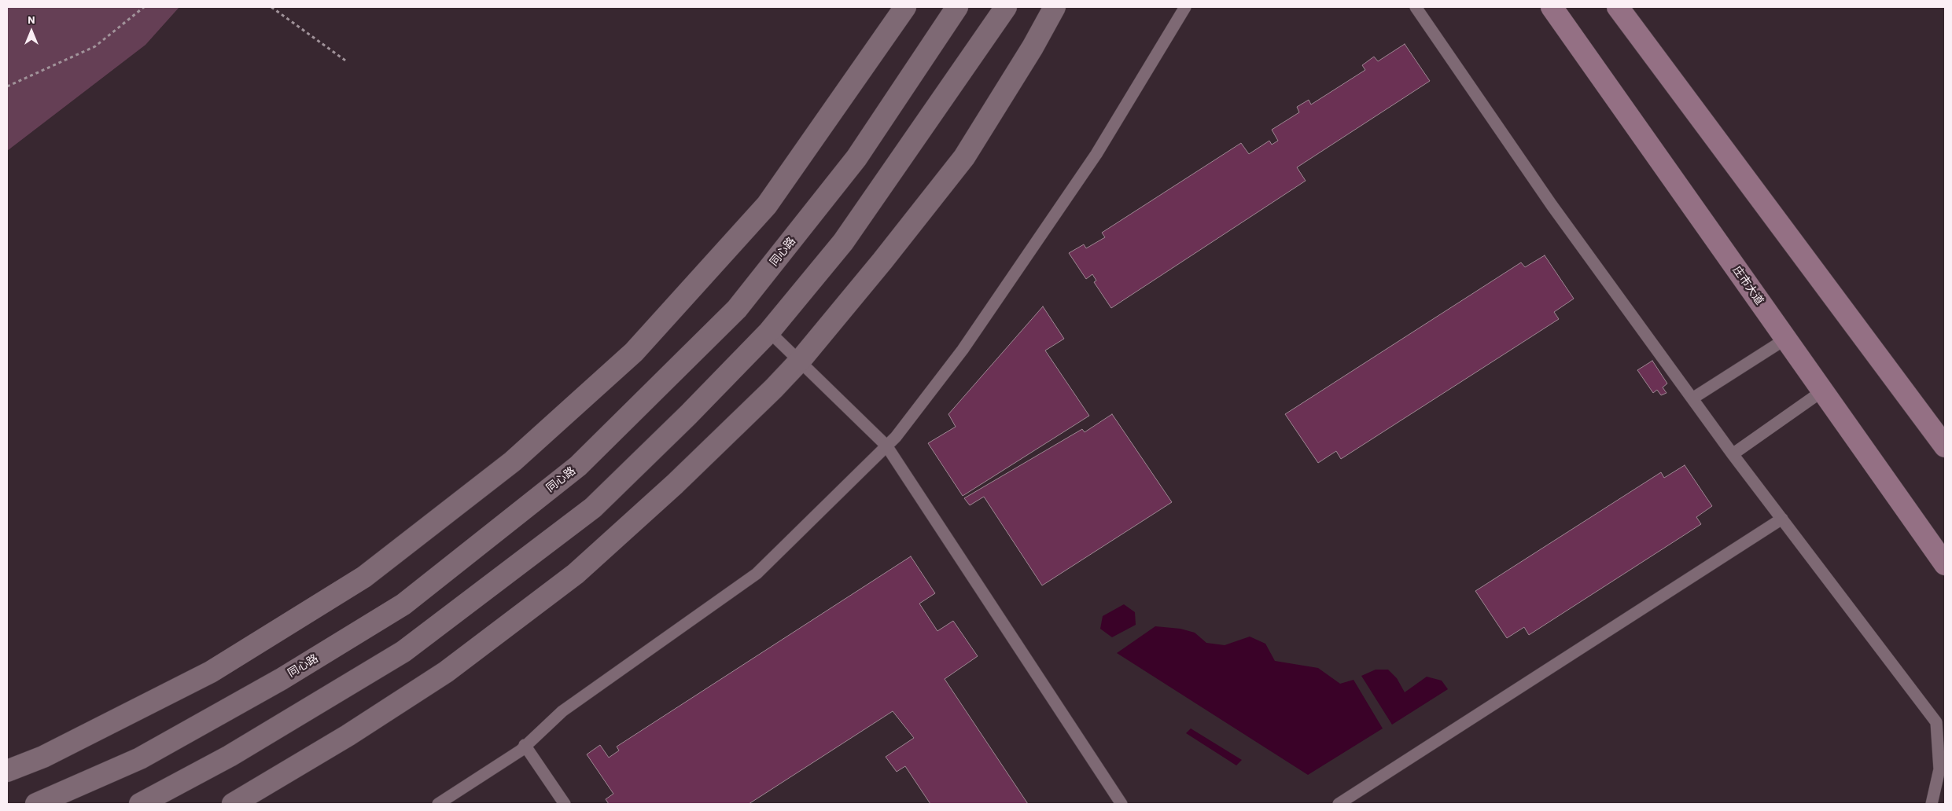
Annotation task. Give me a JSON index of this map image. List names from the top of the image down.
{
  "streets": {
    "main road": ["庄市大道"],
    "street": ["同心路"]
  },
  "north": "top"
}
